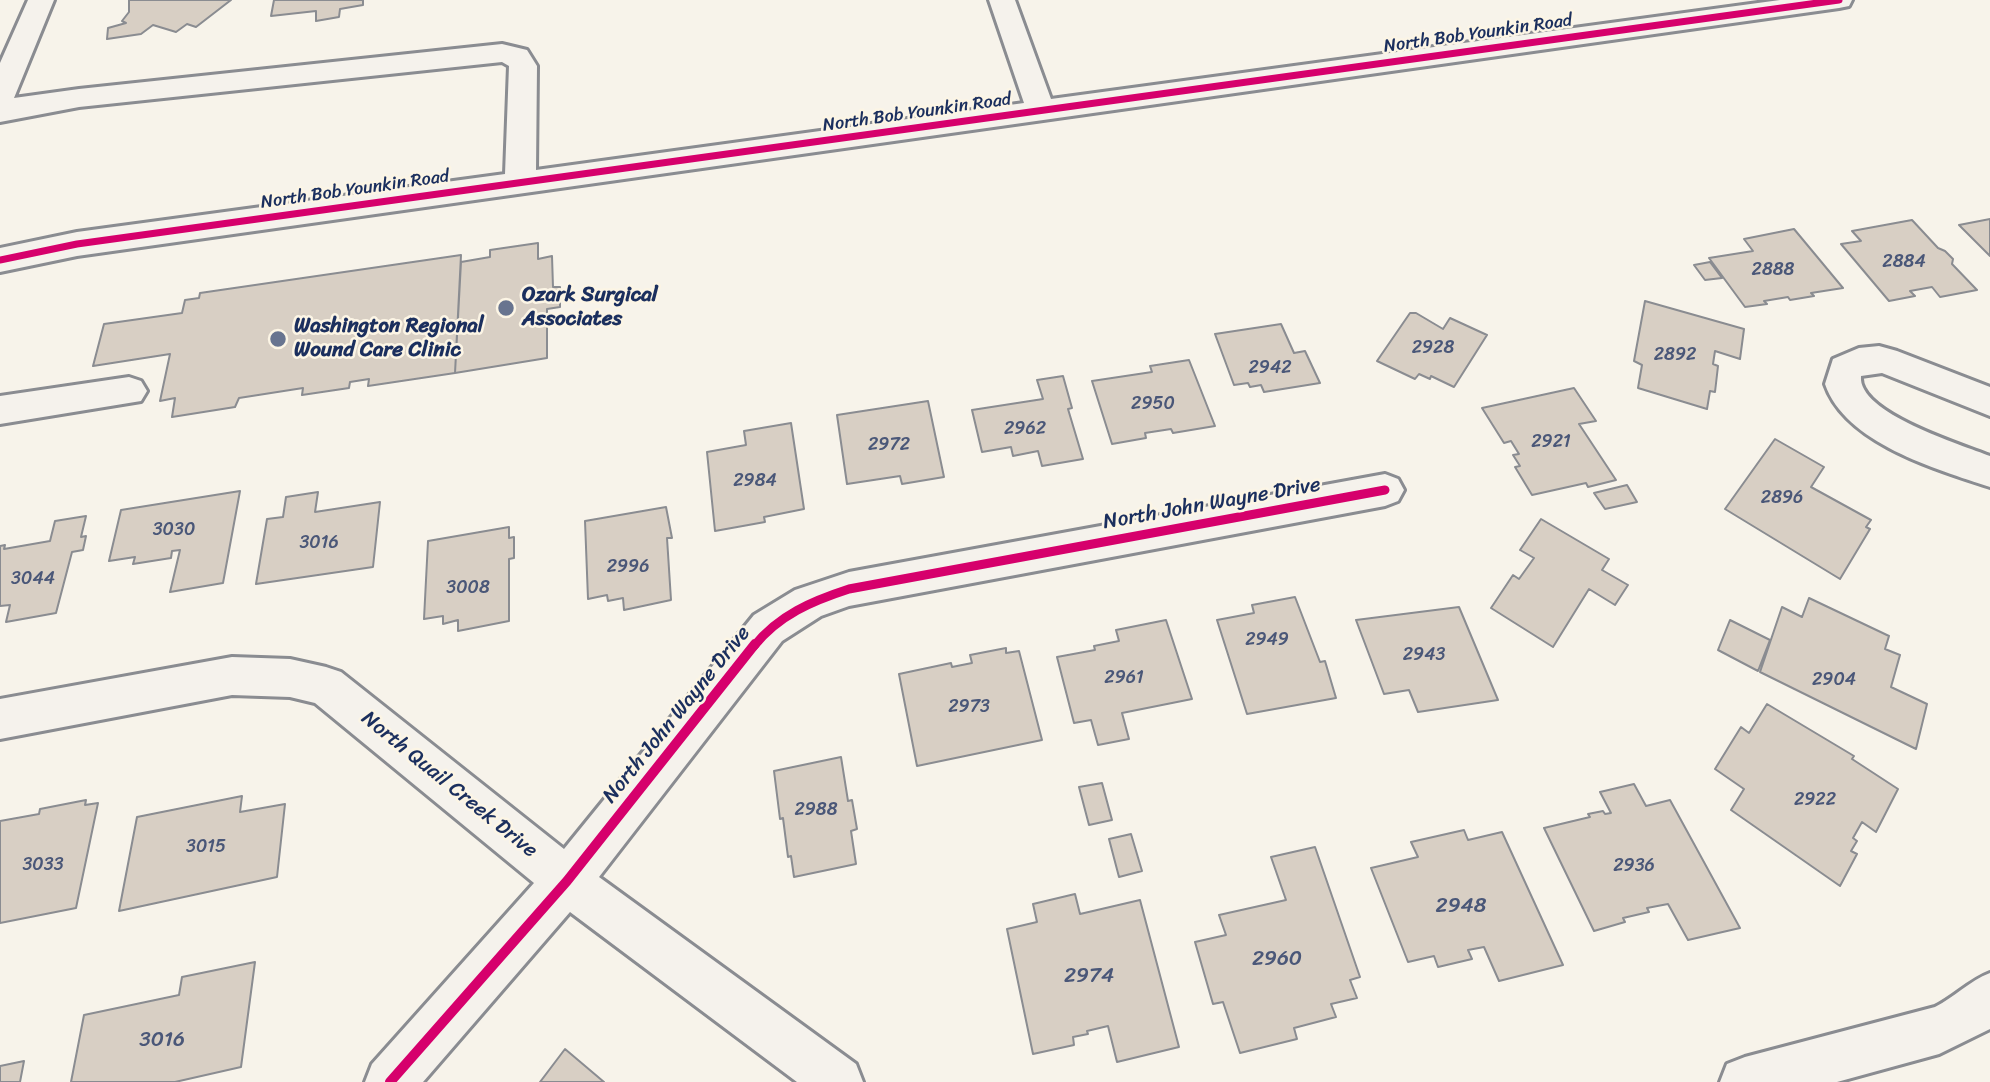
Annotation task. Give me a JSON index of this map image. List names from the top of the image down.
{
  "streets": {
    "street": ["North Bob Younkin Road", "North John Wayne Drive", "North Quail Creek Drive"]
  },
  "crossings": [
    ["North John Wayne Drive", "North Quail Creek Drive"]
  ],
  "places": ["Ozark Surgical Associates", "Washington Regional Wound Care Clinic"],
  "house_numbers": [
    "2884",
    "2888",
    "2928",
    "2892",
    "2942",
    "2950",
    "2962",
    "2921",
    "2972",
    "2984",
    "2896",
    "3030",
    "3016",
    "2996",
    "3044",
    "3008",
    "2949",
    "2943",
    "2961",
    "2904",
    "2973",
    "2922",
    "2988",
    "3015",
    "3033",
    "2936",
    "2948",
    "2960",
    "2974",
    "3016"
  ]
}
